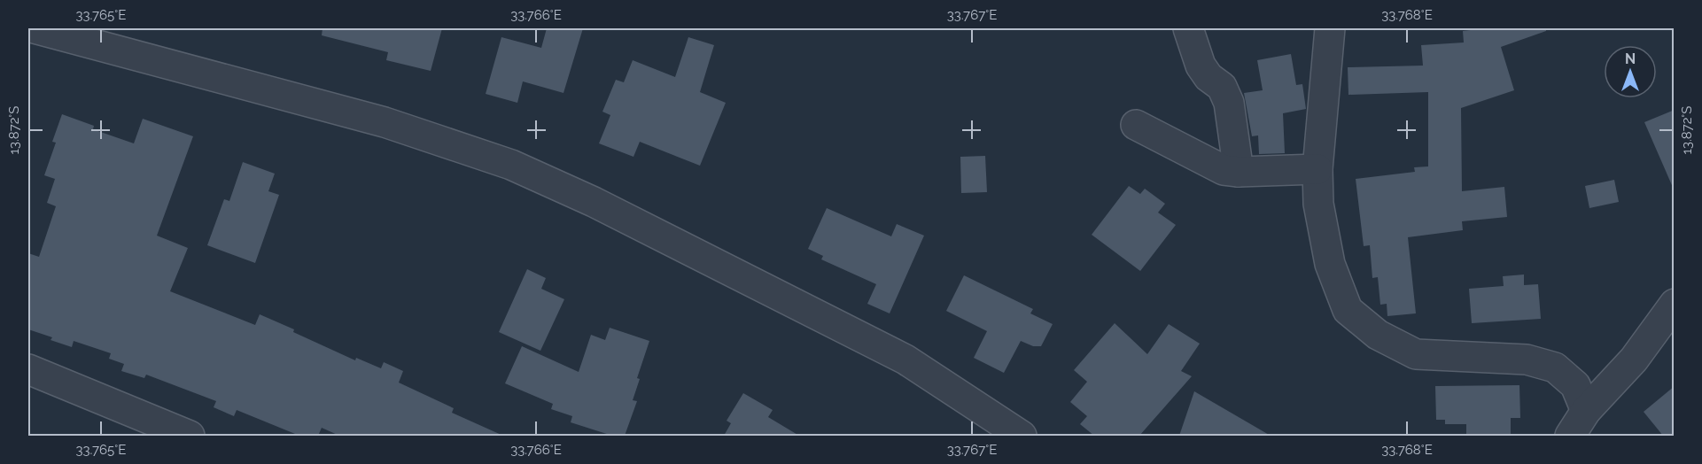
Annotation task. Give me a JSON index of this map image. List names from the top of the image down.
{
  "north": "top",
  "coordinates": [
    "33.765°E",
    "33.766°E",
    "33.767°E",
    "33.768°E",
    "13.872°S"
  ]
}
